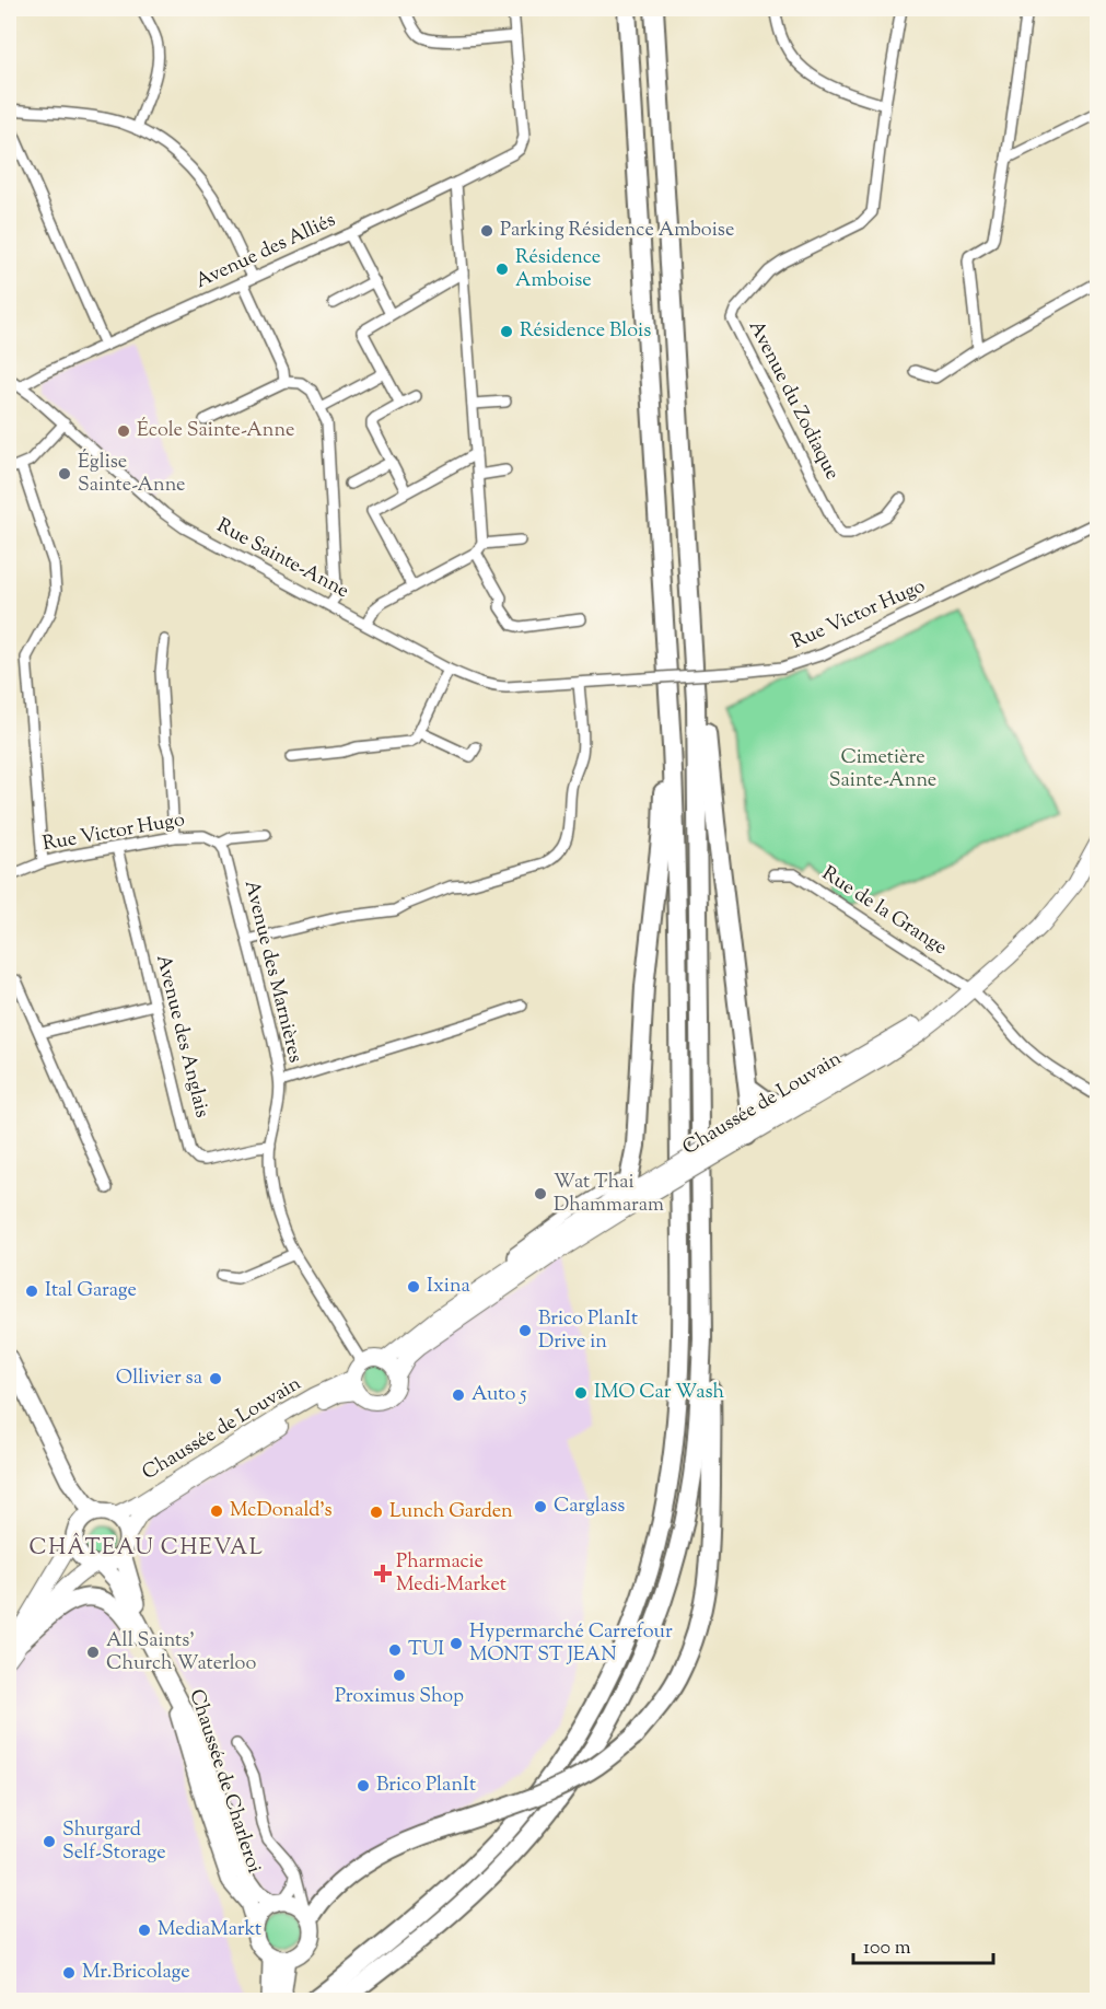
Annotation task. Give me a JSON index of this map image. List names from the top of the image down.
{
  "streets": {
    "main road": ["Chaussée de Louvain", "Chaussée de Charleroi"],
    "street": [
      "Avenue des Alliés",
      "Avenue du Zodiaque",
      "Rue Sainte-Anne",
      "Rue Victor Hugo",
      "Rue de la Grange",
      "Avenue des Marnières",
      "Avenue des Anglais"
    ]
  },
  "crossings": [
    ["Avenue des Alliés", "Rue Sainte-Anne"],
    ["Rue Sainte-Anne", "Rue Victor Hugo"],
    ["Rue Victor Hugo", "Avenue des Marnières"],
    ["Rue Victor Hugo", "Avenue des Anglais"],
    ["Rue de la Grange", "Chaussée de Louvain"],
    ["Avenue des Marnières", "Avenue des Anglais"],
    ["Avenue des Marnières", "Chaussée de Louvain"],
    ["Chaussée de Louvain", "Chaussée de Charleroi"]
  ],
  "districts": ["CHÂTEAU CHEVAL"],
  "parks": ["Cimetière Sainte-Anne"],
  "places": {
    "other": [
      "Parking Résidence Amboise",
      "Résidence Amboise",
      "Résidence Blois",
      "École Sainte-Anne",
      "Église Sainte-Anne",
      "Wat Thai Dhammaram",
      "Ixina",
      "Ital Garage",
      "Brico PlanIt Drive in",
      "Ollivier sa",
      "IMO Car Wash",
      "Auto 5",
      "Carglass",
      "McDonald's",
      "Lunch Garden",
      "Hypermarché Carrefour MONT ST JEAN",
      "TUI",
      "All Saints’ Church Waterloo",
      "Proximus Shop",
      "Brico PlanIt",
      "Shurgard Self-Storage",
      "MediaMarkt",
      "Mr.Bricolage"
    ],
    "health": ["Pharmacie Medi-Market"]
  },
  "scale_bar": "100 m"
}
